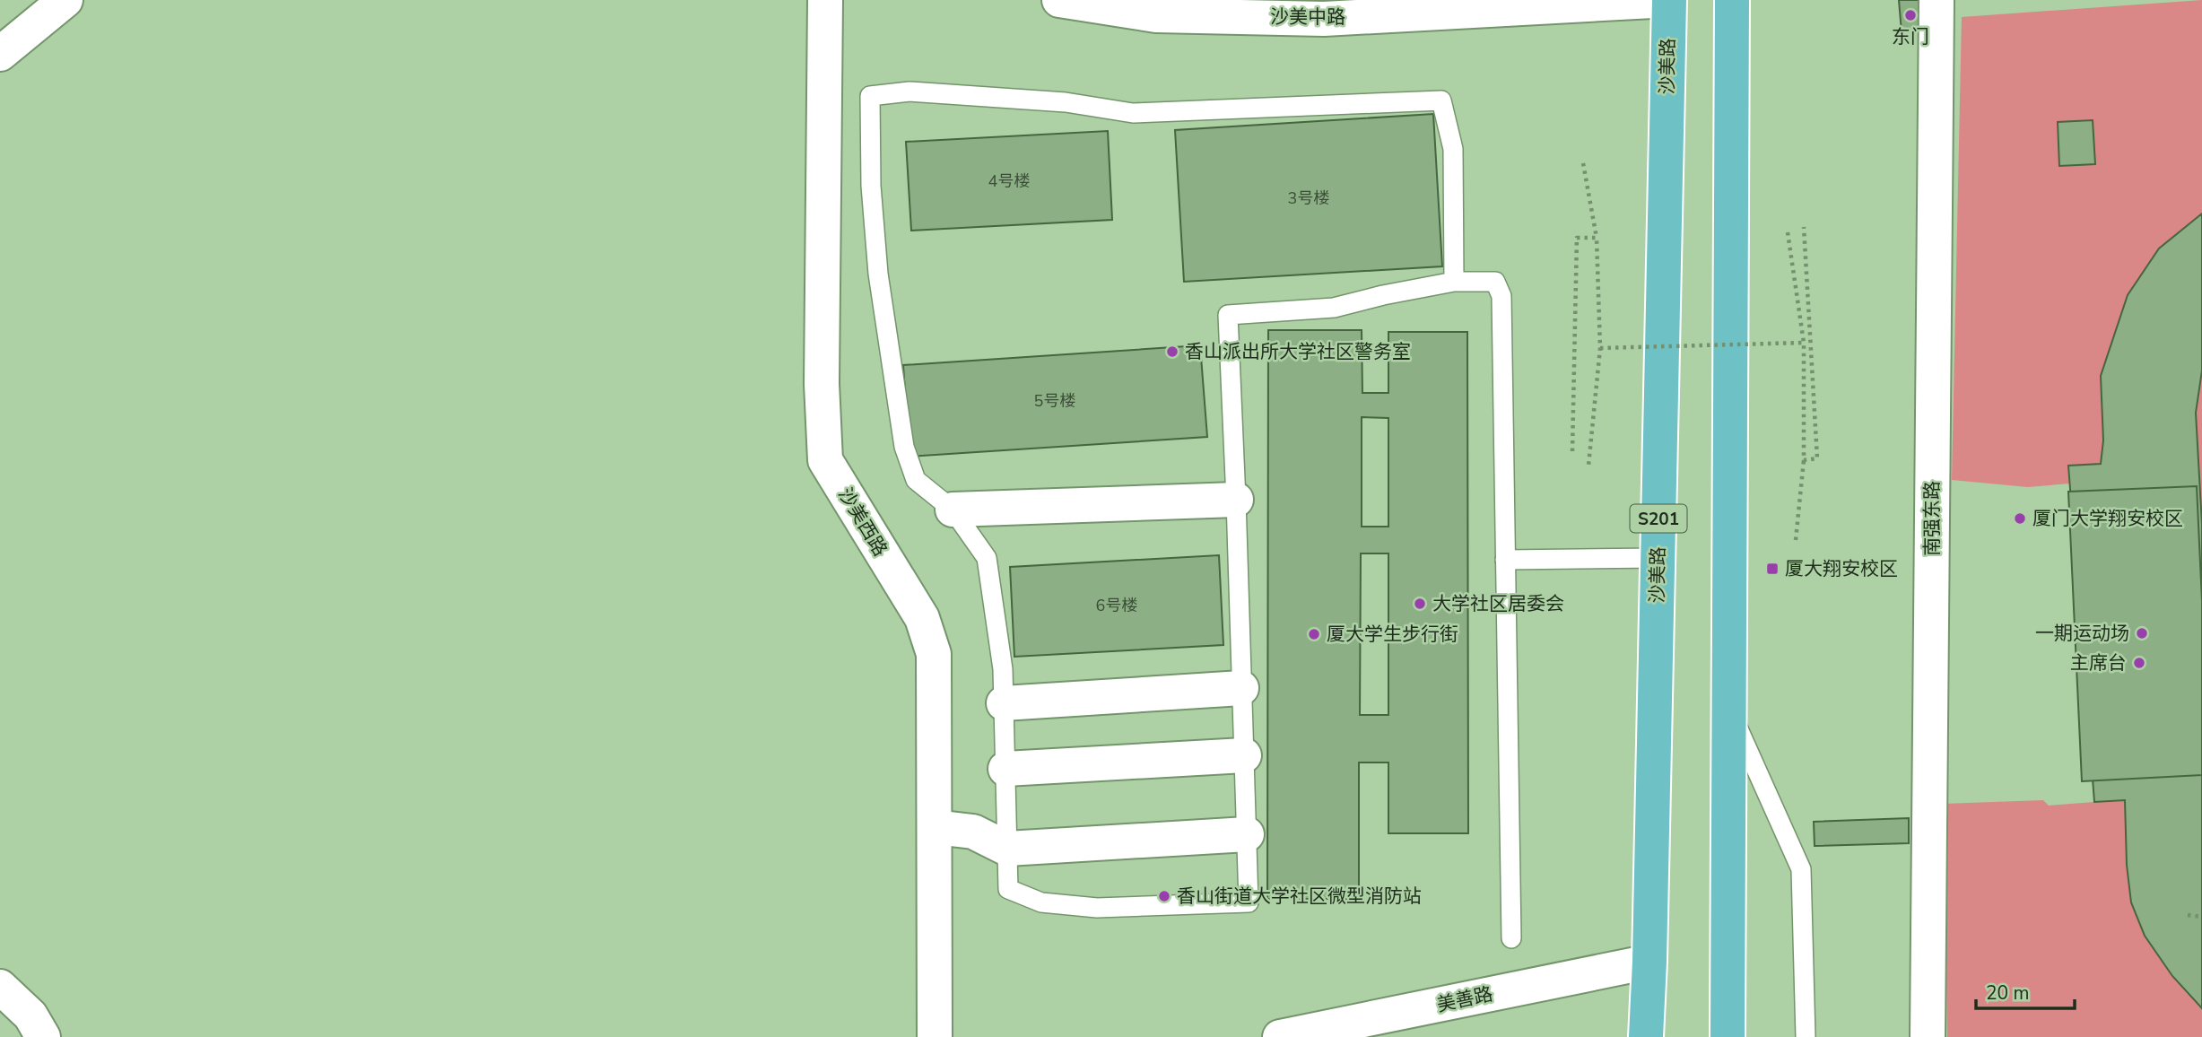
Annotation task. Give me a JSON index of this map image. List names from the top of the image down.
{
  "streets": {
    "main road": ["沙美路", "S201"],
    "street": [
      "沙美中路",
      "南强东路",
      "沙美西路",
      "美善路"
    ]
  },
  "crossings": [
    ["沙美中路", "沙美路"],
    ["沙美路", "美善路"]
  ],
  "places": {
    "other": [
      "东门",
      "香山派出所大学社区警务室",
      "厦门大学翔安校区",
      "大学社区居委会",
      "一期运动场",
      "厦大学生步行街",
      "主席台",
      "香山街道大学社区微型消防站"
    ],
    "transit": ["厦大翔安校区"]
  },
  "house_numbers": [
    "4号楼",
    "3号楼",
    "5号楼",
    "6号楼"
  ],
  "scale_bar": "20 m"
}
